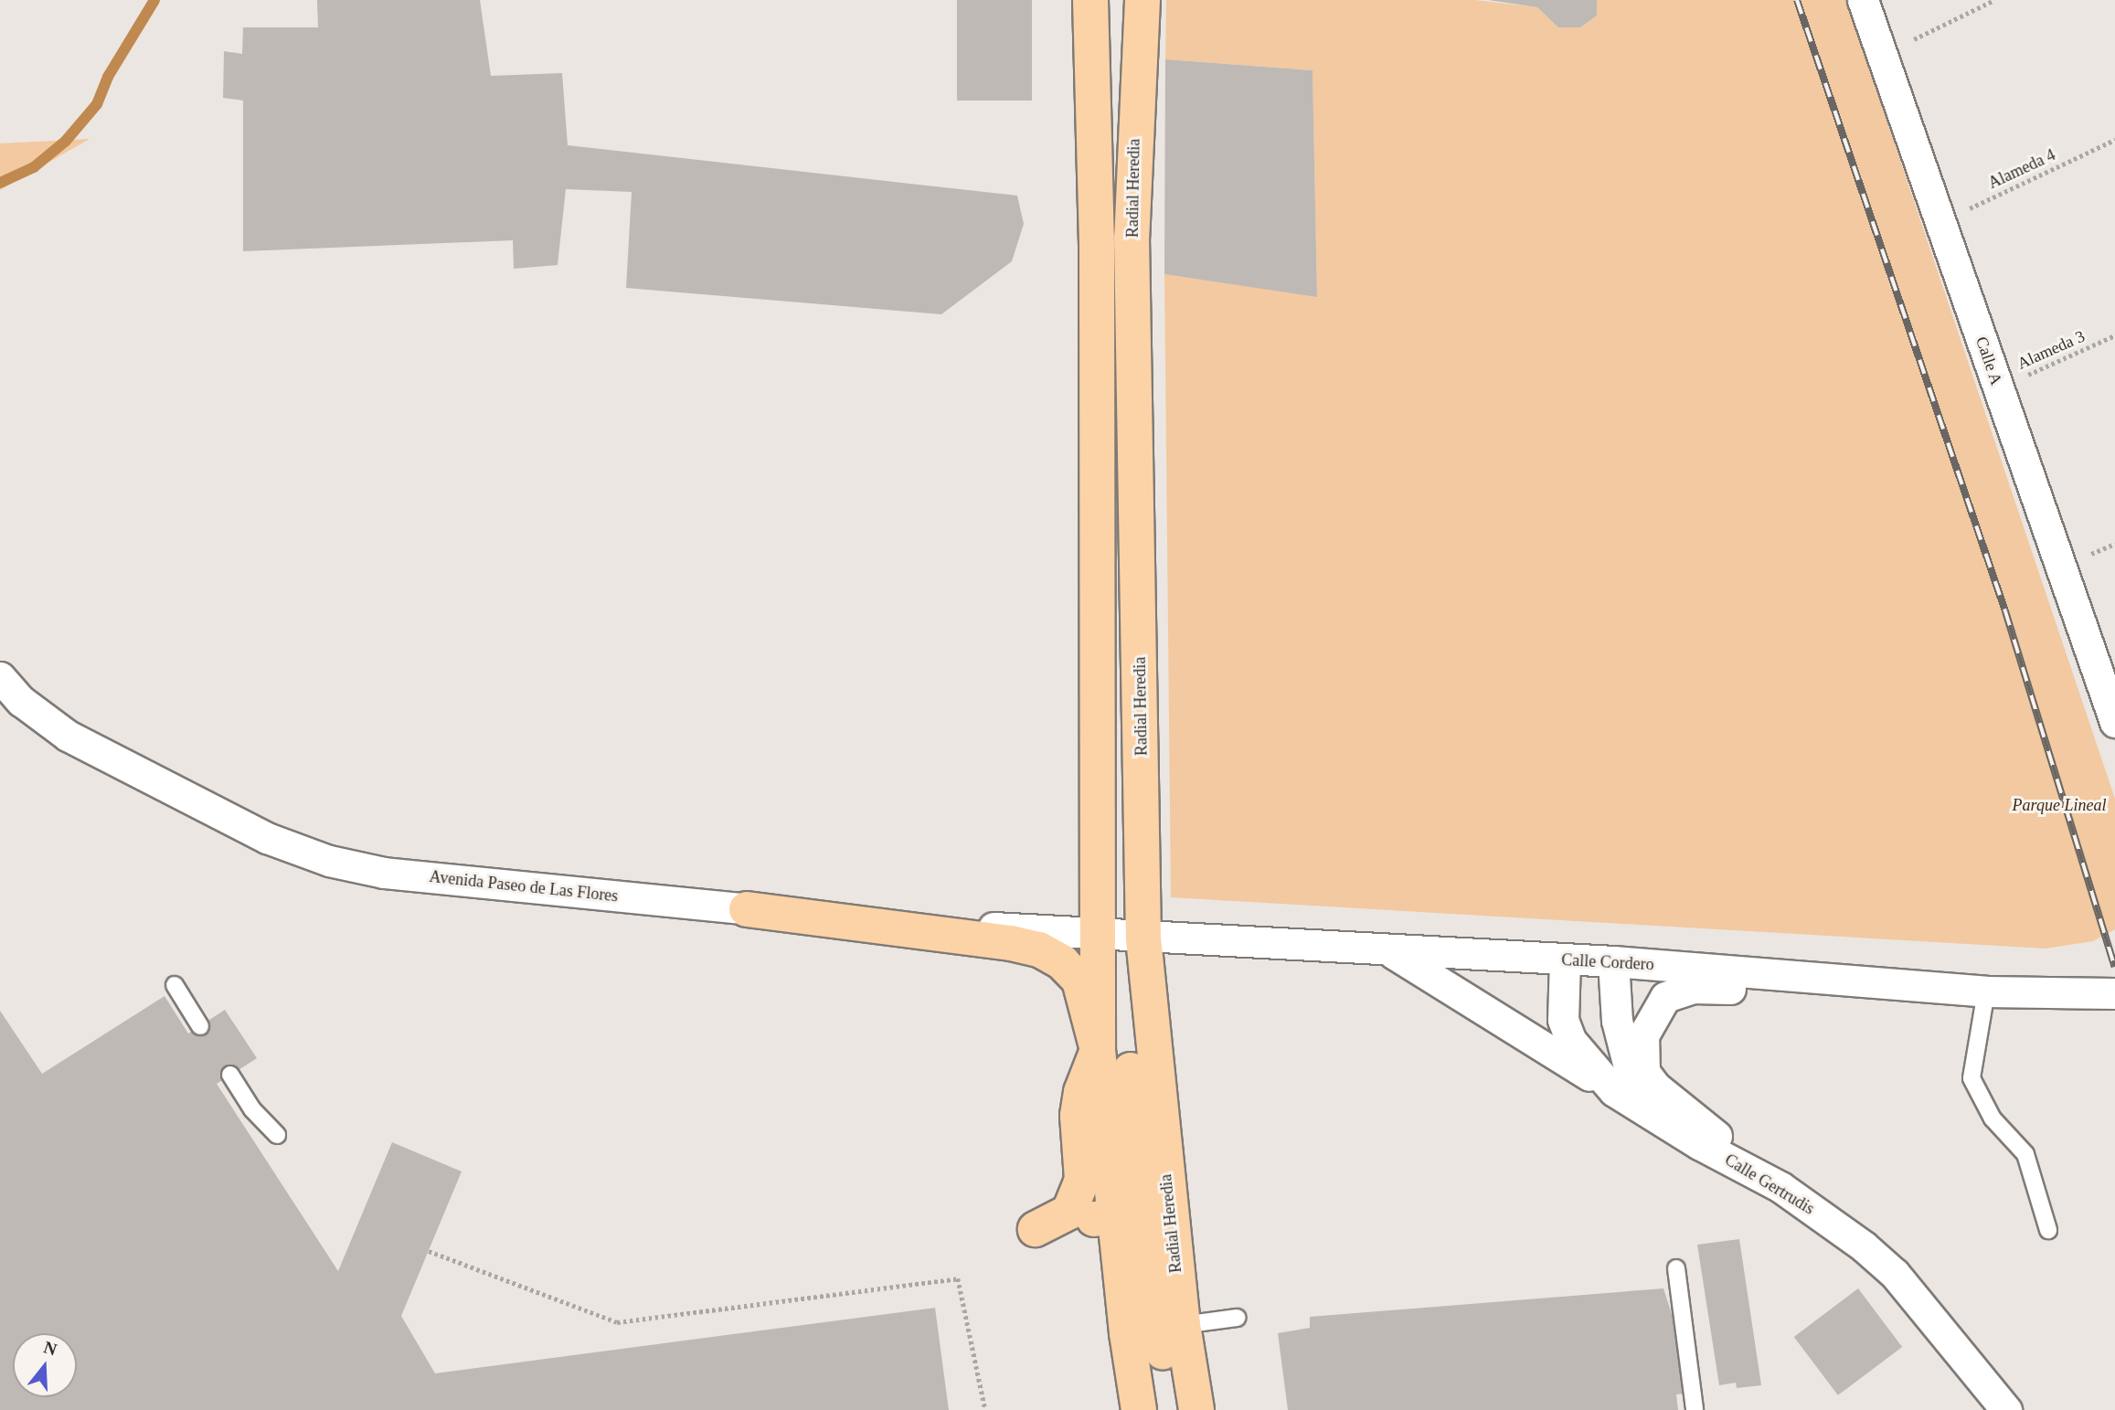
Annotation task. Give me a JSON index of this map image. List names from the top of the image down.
{
  "streets": {
    "main road": ["Radial Heredia"],
    "street": [
      "Calle A",
      "Avenida Paseo de Las Flores",
      "Calle Cordero",
      "Calle Gertrudis"
    ],
    "path": ["Alameda 4", "Alameda 3"]
  },
  "crossings": [
    ["Alameda 4", "Calle A"],
    ["Radial Heredia", "Calle Cordero"],
    ["Alameda 3", "Calle A"],
    ["Avenida Paseo de Las Flores", "Calle Cordero"],
    ["Calle Cordero", "Calle Gertrudis"]
  ],
  "parks": ["Parque Lineal"],
  "north": "top"
}
